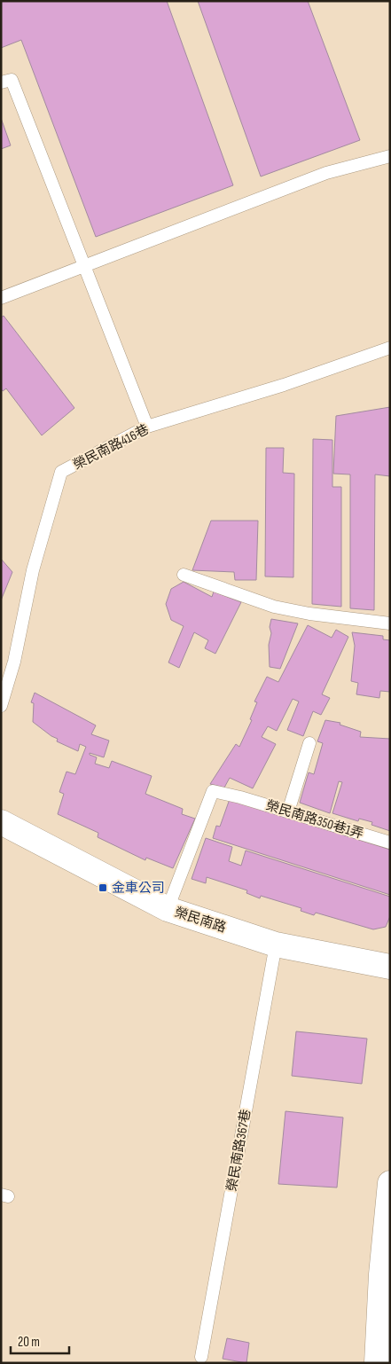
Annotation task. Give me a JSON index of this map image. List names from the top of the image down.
{
  "streets": {
    "street": ["榮民南路"],
    "lane": ["榮民南路416巷", "榮民南路350巷1弄", "榮民南路367巷"]
  },
  "crossings": [
    ["榮民南路350巷1弄", "榮民南路"],
    ["榮民南路", "榮民南路367巷"]
  ],
  "places": {
    "transit": ["金車公司"]
  },
  "scale_bar": "20 m"
}
